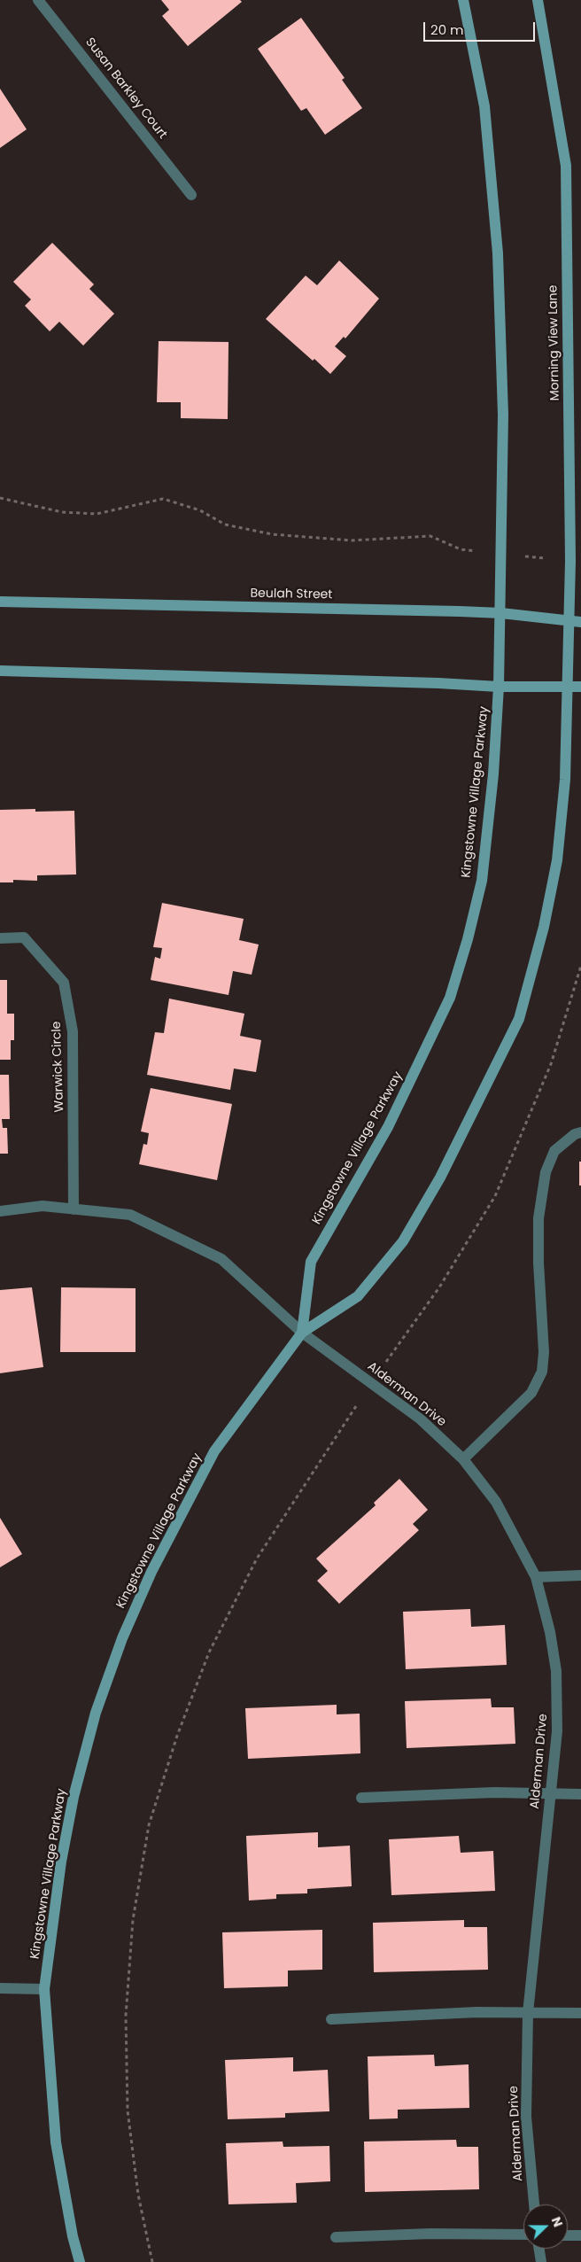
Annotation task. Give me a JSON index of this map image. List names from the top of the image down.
{
  "streets": {
    "street": [
      "Susan Barkley Court",
      "Morning View Lane",
      "Beulah Street",
      "Kingstowne Village Parkway",
      "Warwick Circle",
      "Alderman Drive"
    ]
  },
  "crossings": [
    ["Morning View Lane", "Beulah Street"],
    ["Morning View Lane", "Kingstowne Village Parkway"],
    ["Beulah Street", "Kingstowne Village Parkway"],
    ["Kingstowne Village Parkway", "Alderman Drive"],
    ["Warwick Circle", "Alderman Drive"]
  ],
  "scale_bar": "20 m",
  "north": "right"
}
